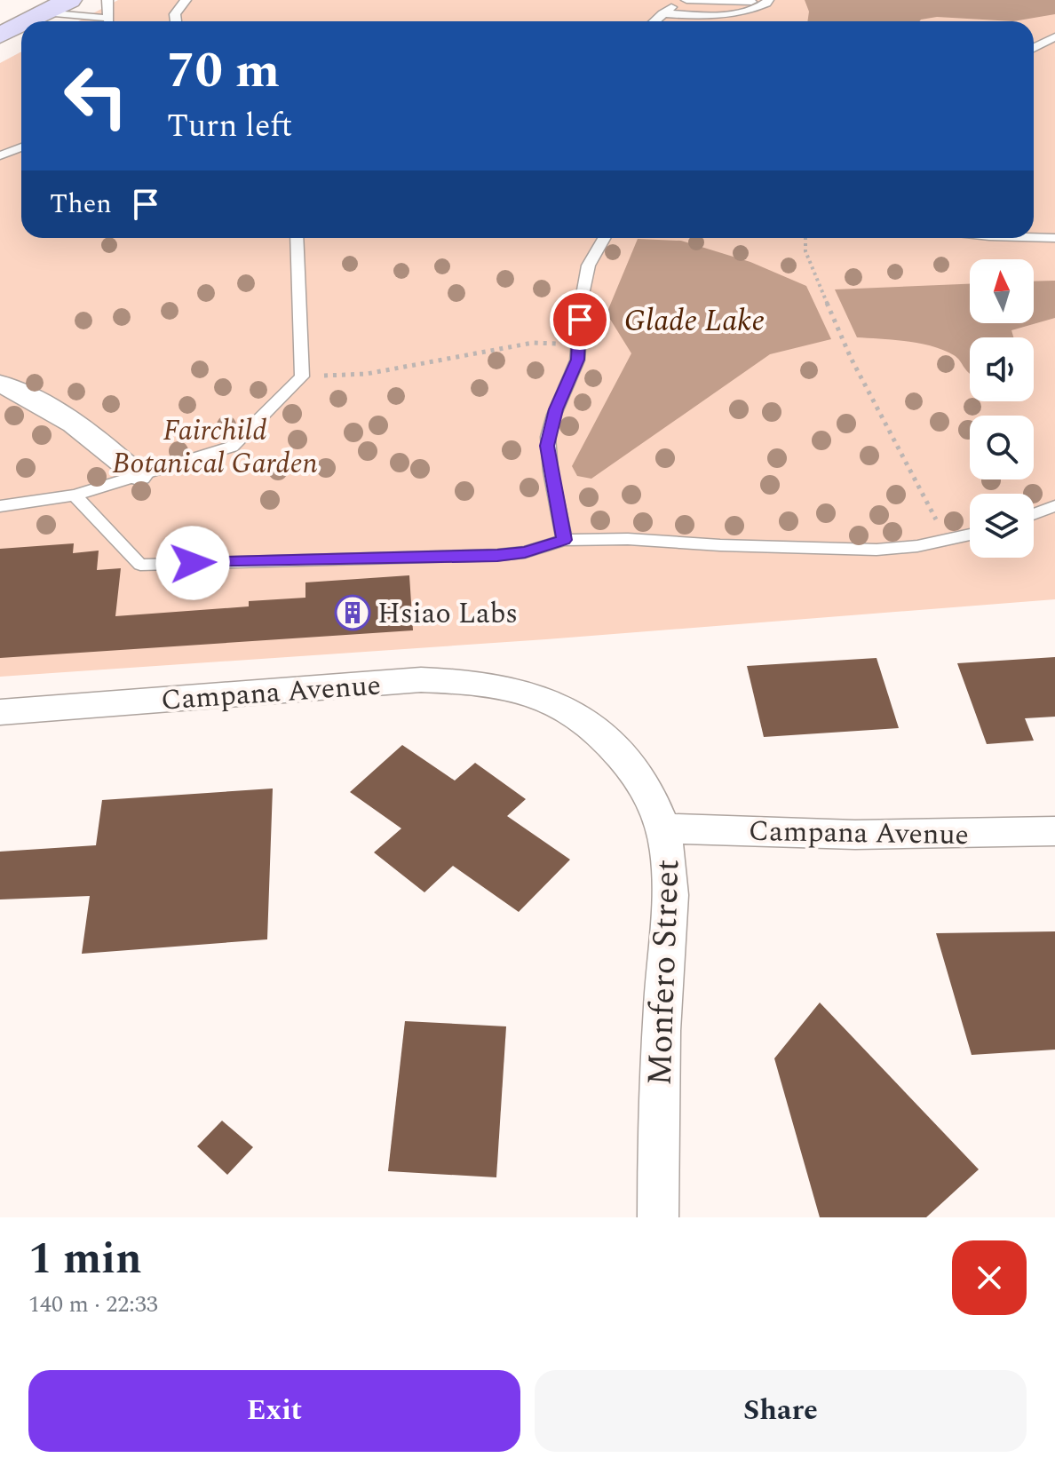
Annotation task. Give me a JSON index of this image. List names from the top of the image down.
{
  "streets": {
    "street": ["Campana Avenue", "Monfero Street"]
  },
  "crossings": [
    ["Campana Avenue", "Monfero Street"]
  ],
  "water": ["Glade Lake"],
  "parks": ["Fairchild Botanical Garden"],
  "places": {
    "building": ["Hsiao Labs"]
  },
  "north": "top",
  "page": {
    "turn": ["70 m", "Turn left"],
    "then": "Then",
    "heading": ["1 min", "140 m · 22:33"],
    "buttons": ["Exit", "Share"]
  }
}
